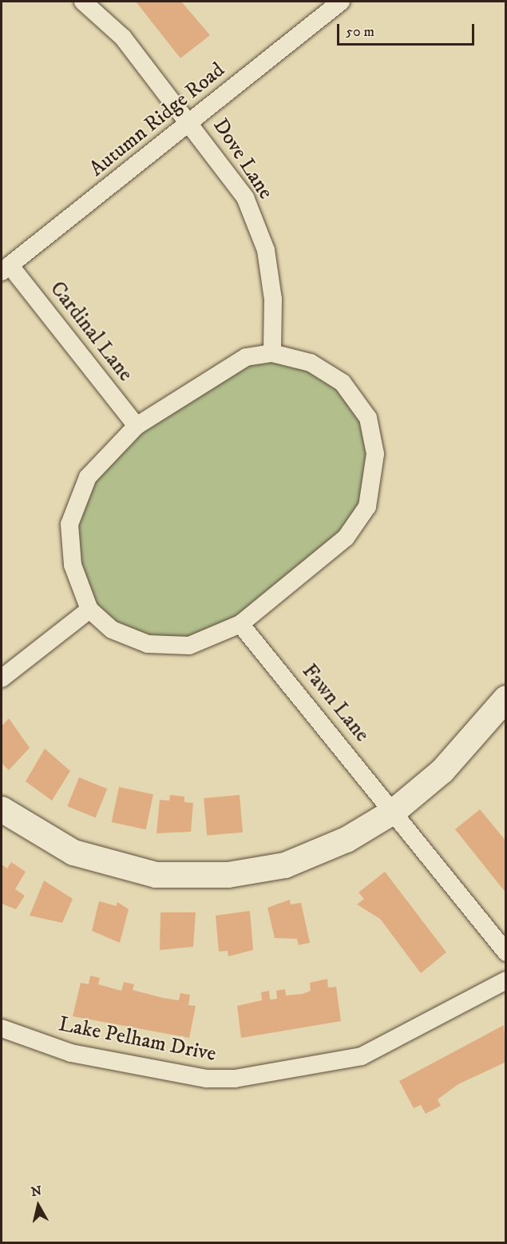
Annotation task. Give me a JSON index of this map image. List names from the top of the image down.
{
  "streets": {
    "street": [
      "Autumn Ridge Road",
      "Dove Lane",
      "Cardinal Lane",
      "Fawn Lane",
      "Lake Pelham Drive"
    ]
  },
  "crossings": [
    ["Autumn Ridge Road", "Dove Lane"],
    ["Autumn Ridge Road", "Cardinal Lane"]
  ],
  "scale_bar": "50 m",
  "north": "top"
}
